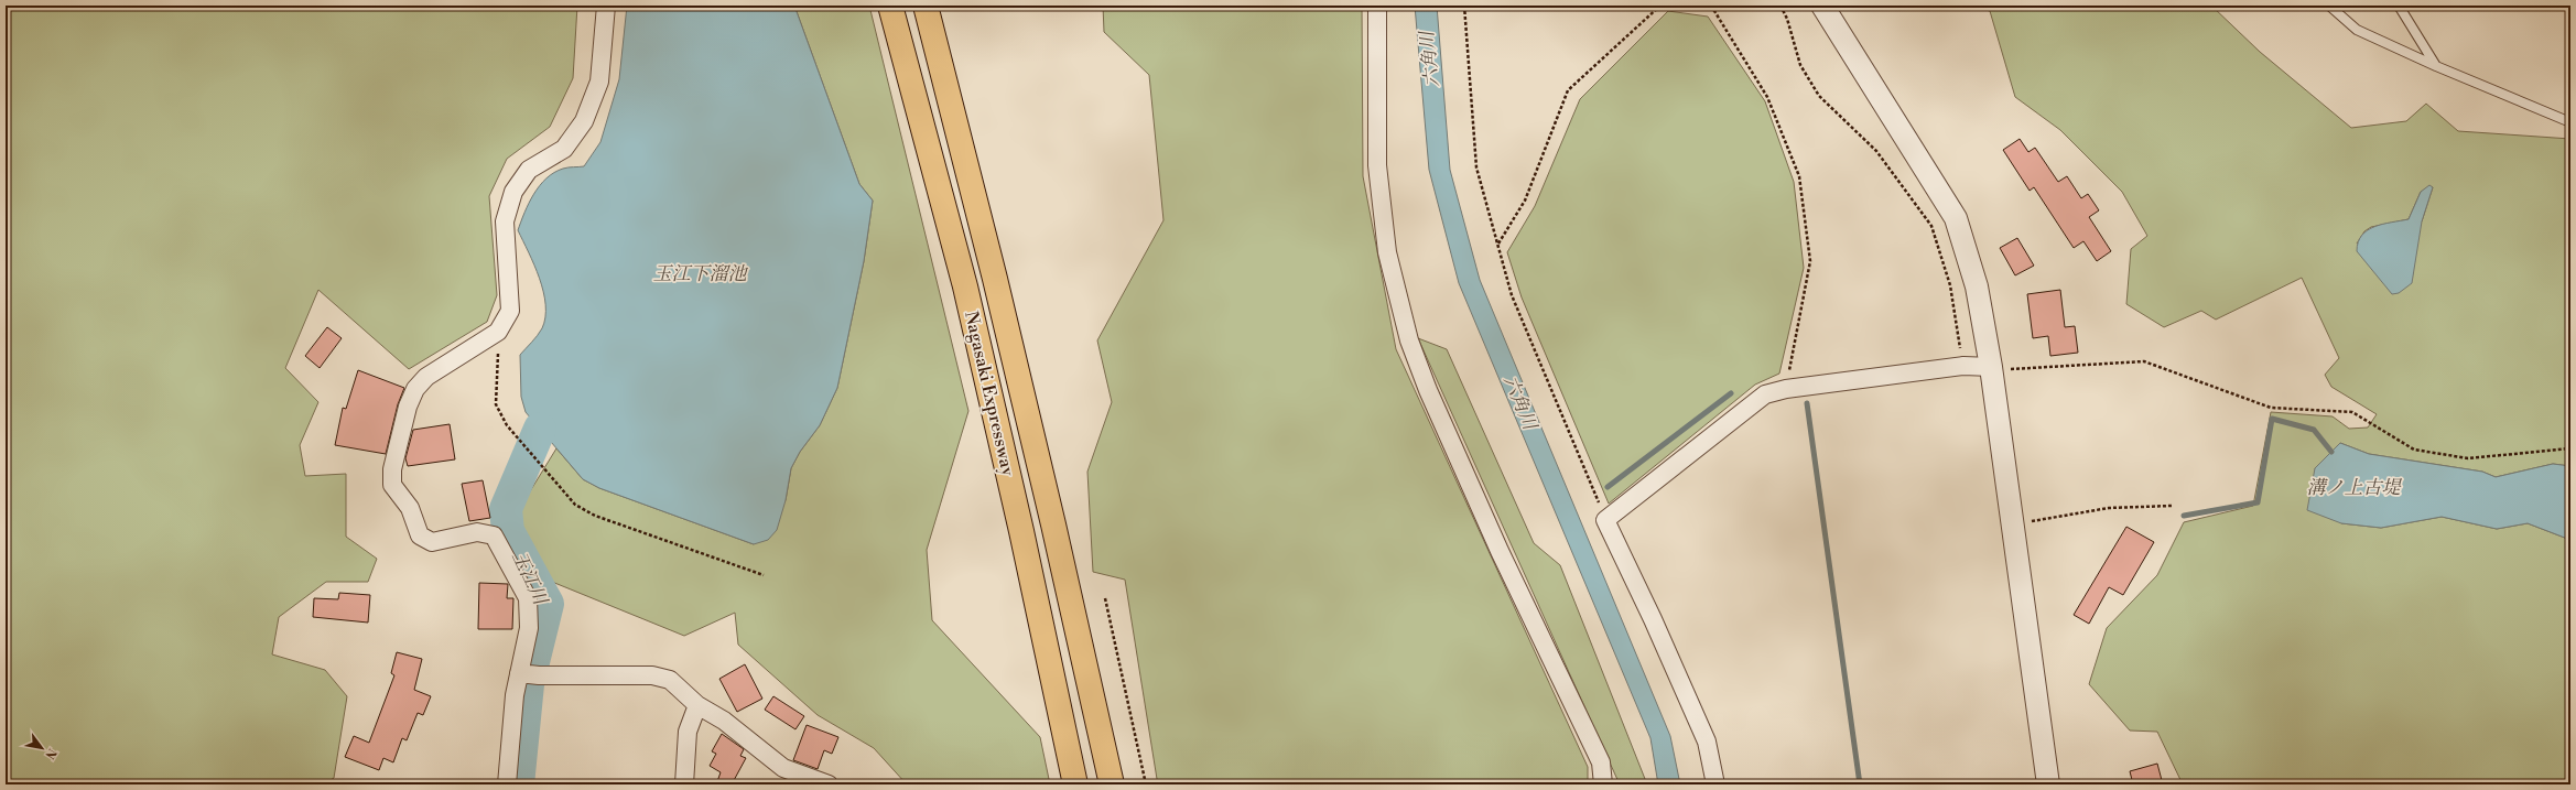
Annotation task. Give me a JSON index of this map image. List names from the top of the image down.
{
  "streets": {
    "highway": ["Nagasaki Expressway"]
  },
  "water": [
    "六角川",
    "玉江下溜池",
    "溝ノ上古堤",
    "玉江川"
  ],
  "north": "bottom right"
}
